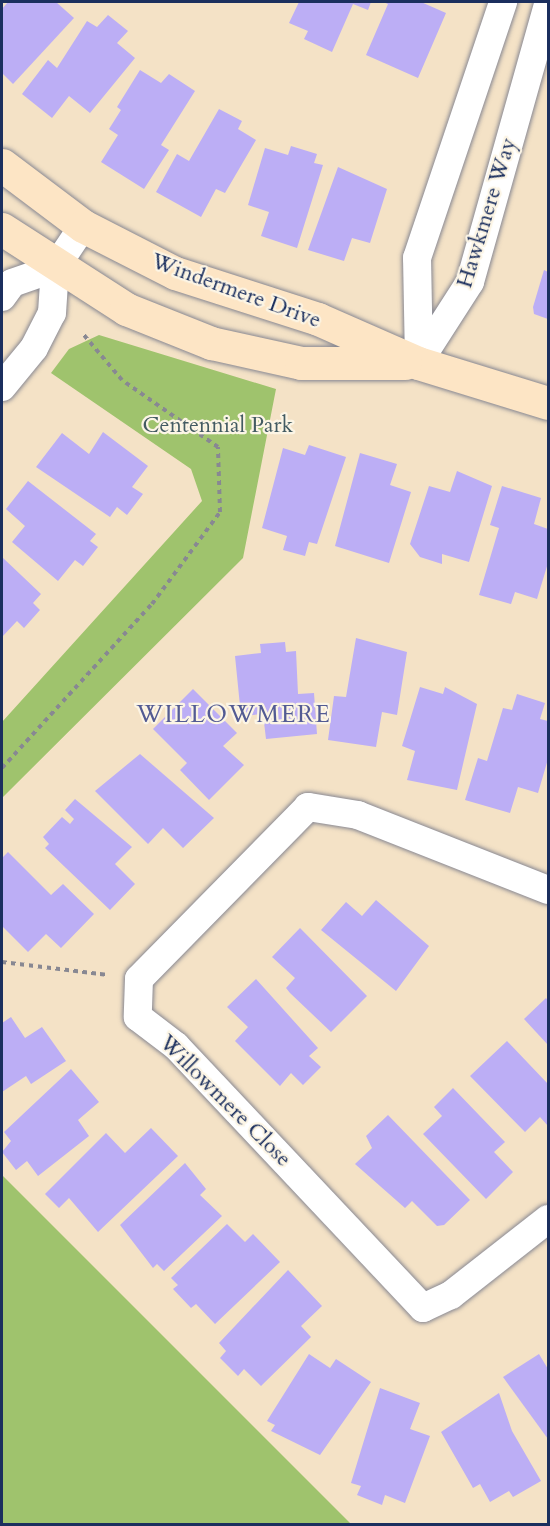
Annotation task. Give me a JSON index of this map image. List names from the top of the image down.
{
  "streets": {
    "street": ["Hawkmere Way", "Windermere Drive", "Willowmere Close"]
  },
  "crossings": [
    ["Hawkmere Way", "Windermere Drive"]
  ],
  "districts": ["WILLOWMERE"],
  "parks": ["Centennial Park"]
}
